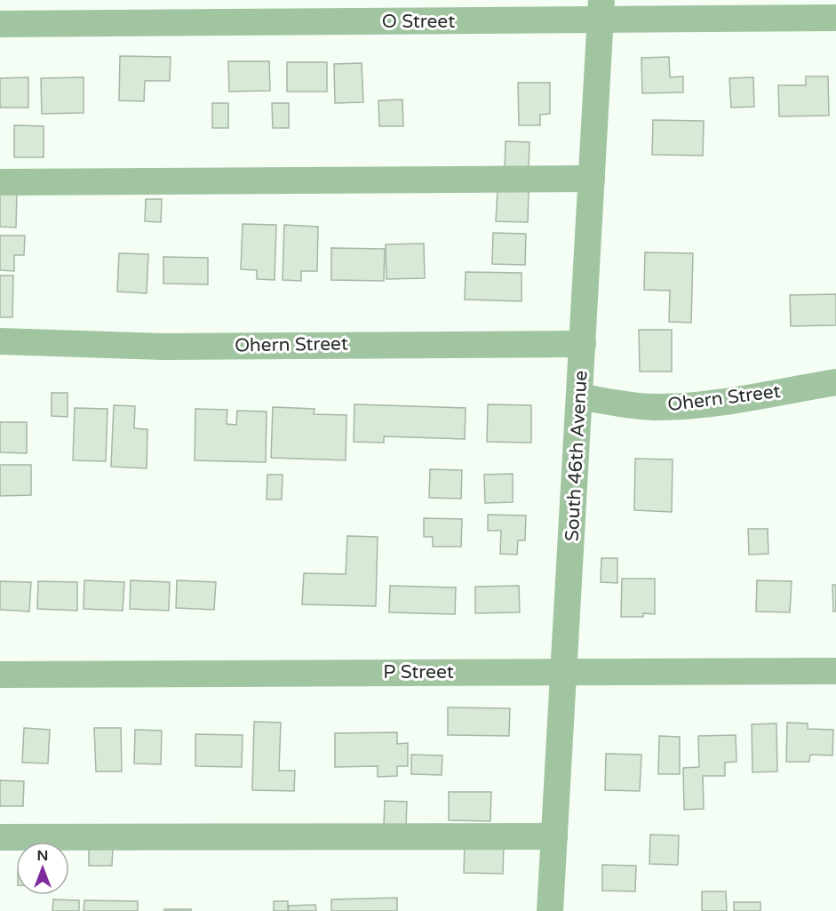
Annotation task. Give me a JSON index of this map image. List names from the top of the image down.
{
  "streets": {
    "street": [
      "O Street",
      "Ohern Street",
      "South 46th Avenue",
      "P Street"
    ]
  },
  "crossings": [
    ["O Street", "South 46th Avenue"],
    ["Ohern Street", "South 46th Avenue"],
    ["South 46th Avenue", "P Street"]
  ],
  "north": "top"
}
